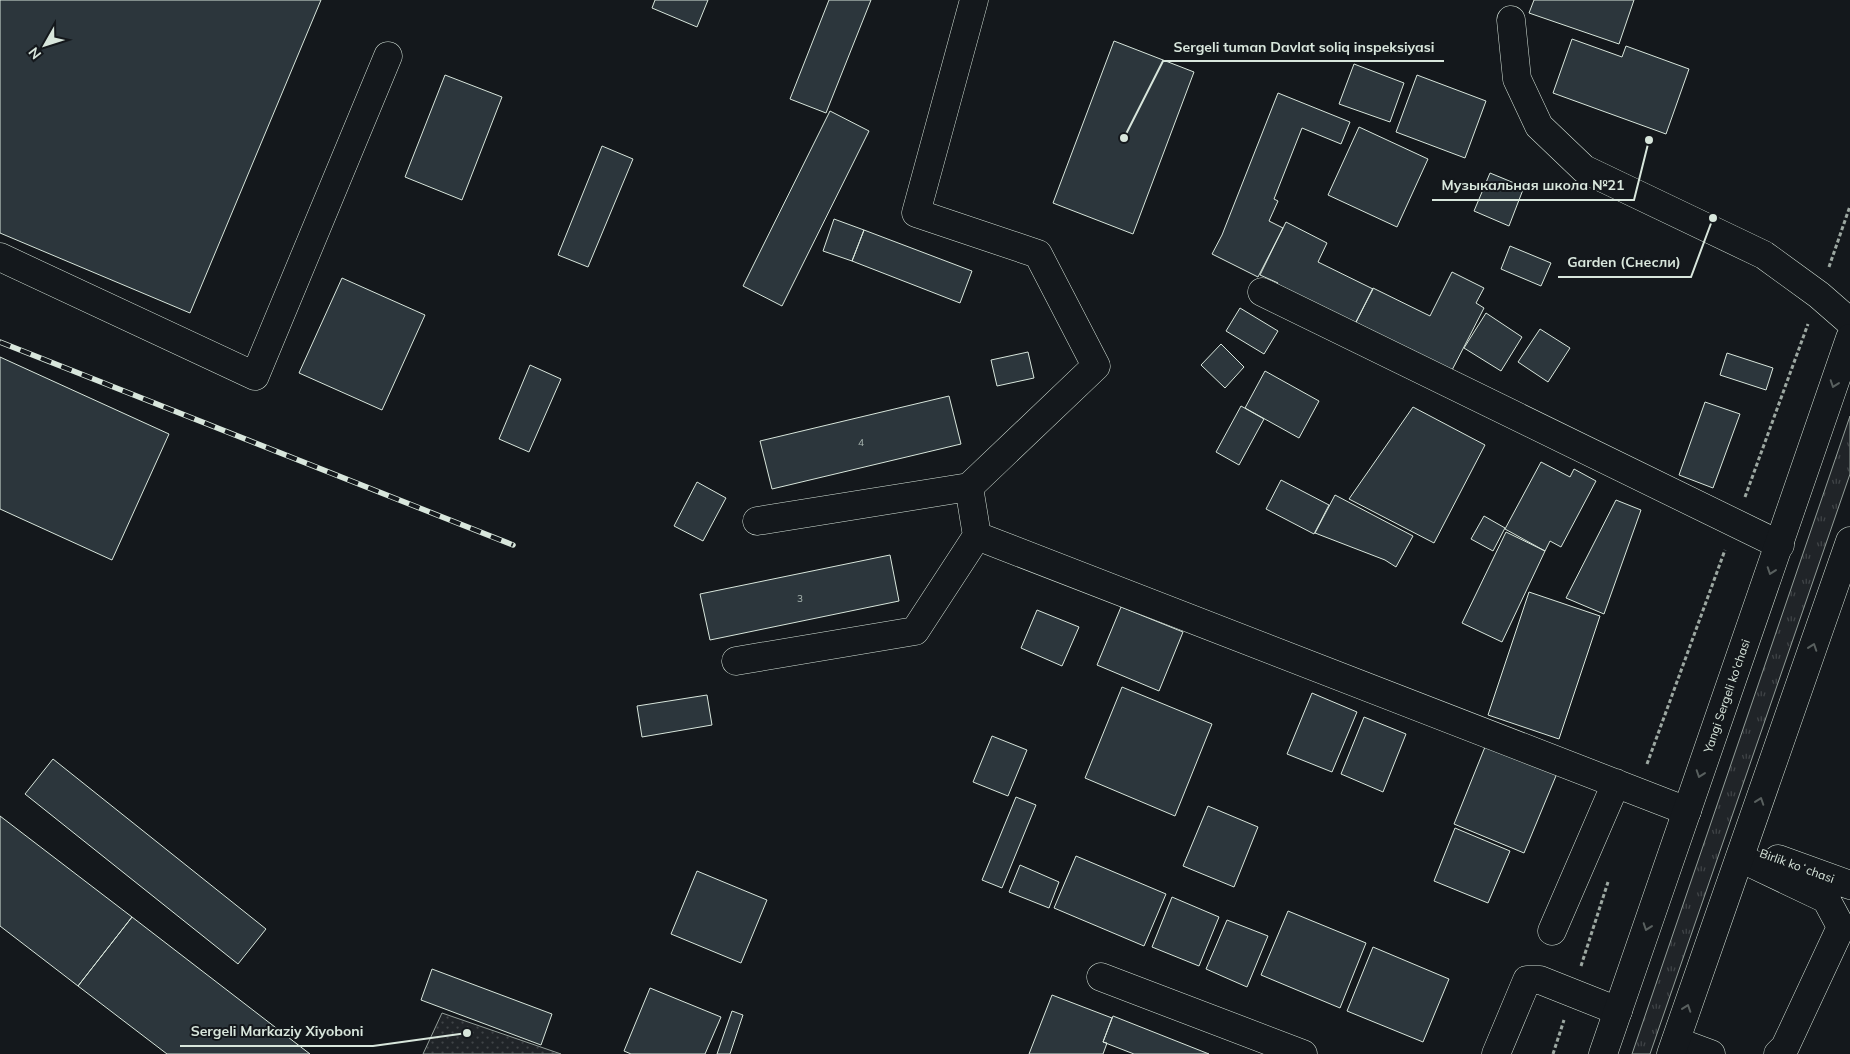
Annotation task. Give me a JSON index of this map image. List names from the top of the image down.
{
  "streets": {
    "main road": ["Yangi Sergeli ko'chasi", "Birlik koʻchasi"]
  },
  "places": [
    "Sergeli tuman Davlat soliq inspeksiyasi",
    "Музыкальная школа №21",
    "Garden (Снесли)",
    "Sergeli Markaziy Xiyoboni"
  ],
  "house_numbers": ["4", "3"],
  "north": "bottom left"
}
